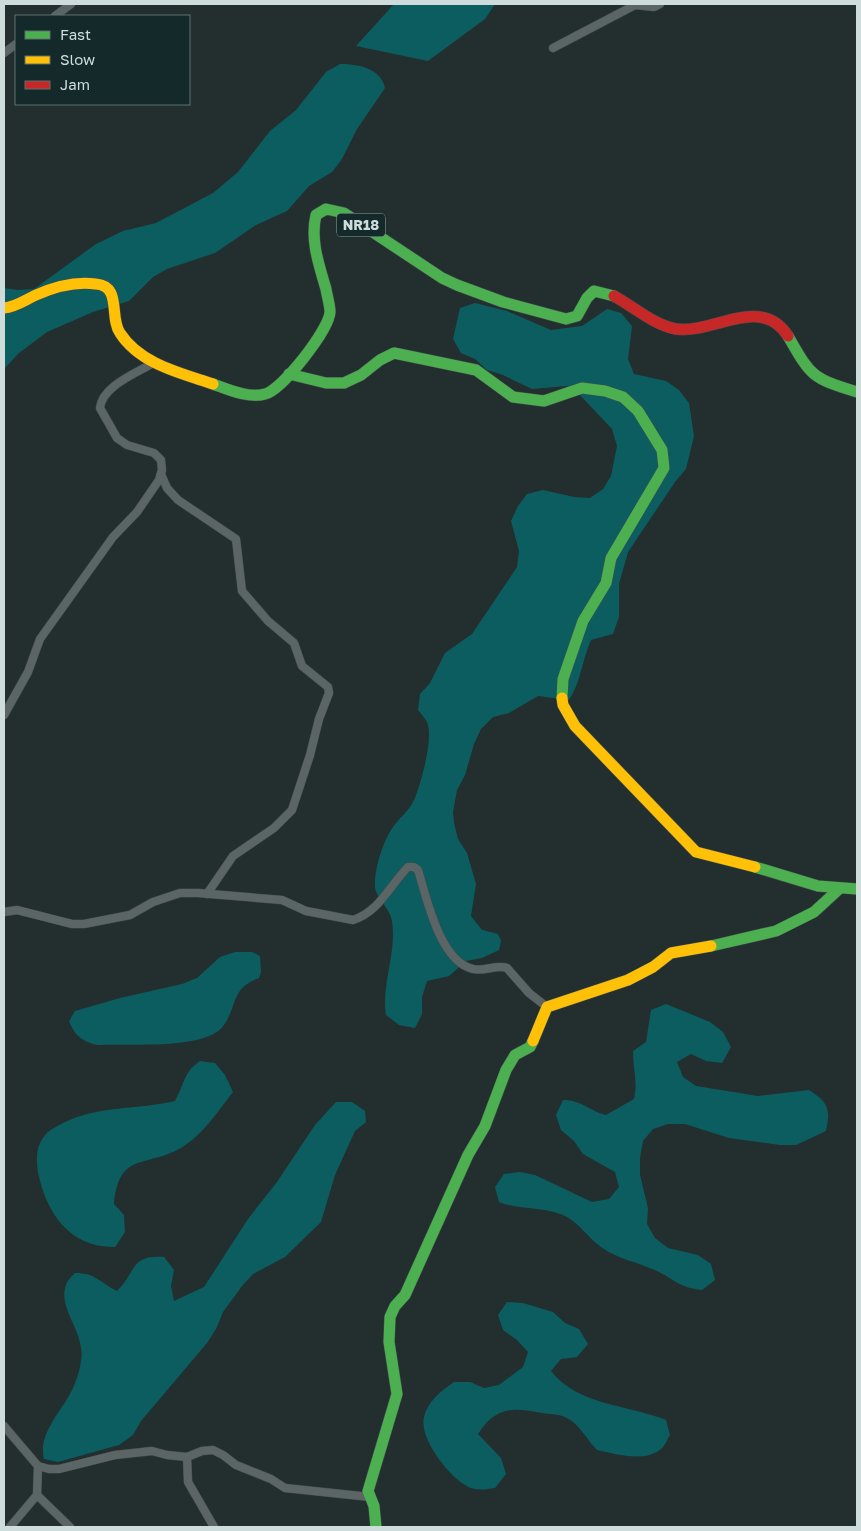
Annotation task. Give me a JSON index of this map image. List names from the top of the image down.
{
  "streets": {
    "street": ["NR18"]
  },
  "legend": ["Fast", "Slow", "Jam"]
}
